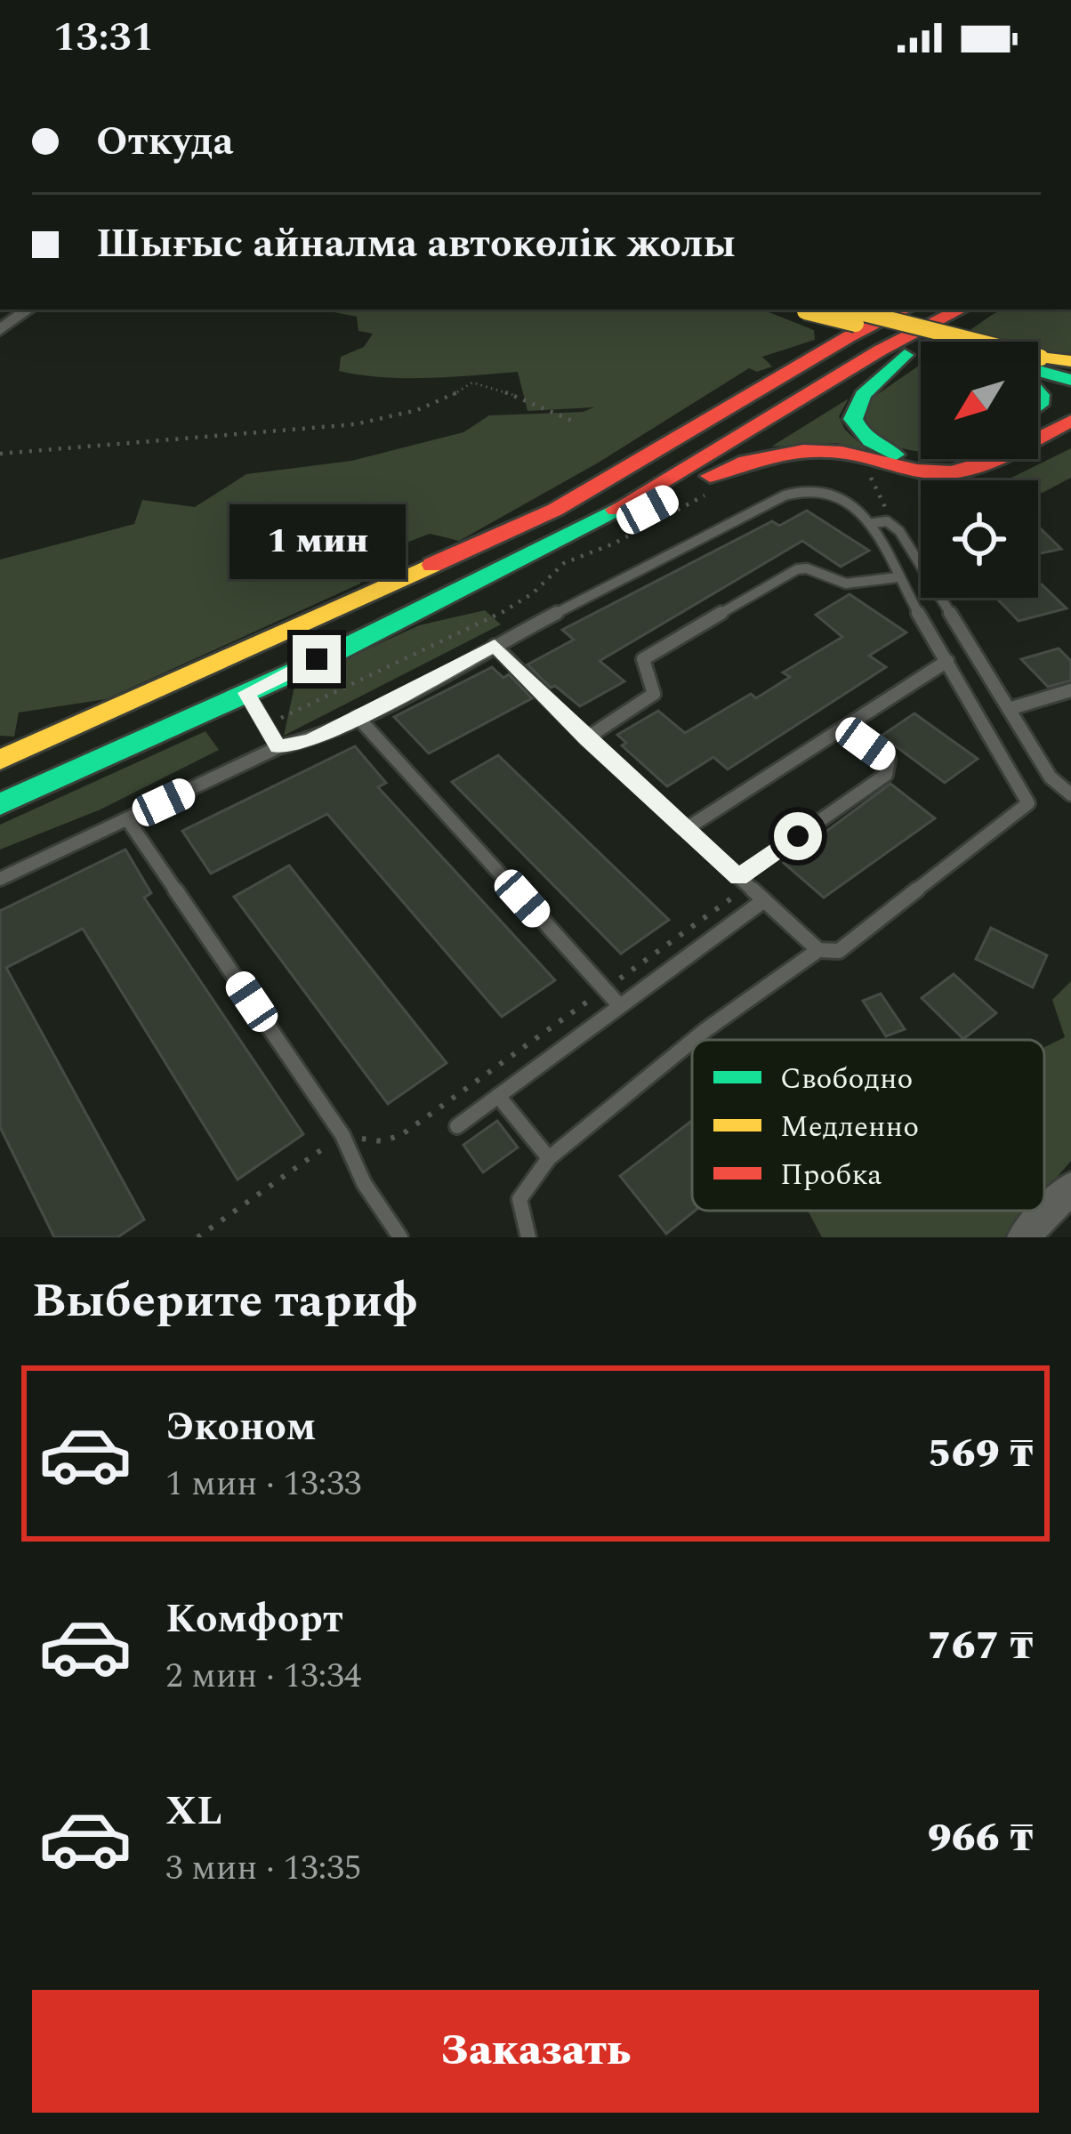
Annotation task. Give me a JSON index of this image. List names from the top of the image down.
{
  "legend": ["Свободно", "Медленно", "Пробка"],
  "north": "bottom left",
  "page": {
    "status": "13:31",
    "banner": ["Откуда", "Шығыс айналма автокөлік жолы"],
    "bubble": "1 мин",
    "heading": "Выберите тариф",
    "list": [
      {
        "name": "Эконом",
        "note": "1 мин · 13:33",
        "value": "569 ₸"
      },
      {
        "name": "Комфорт",
        "note": "2 мин · 13:34",
        "value": "767 ₸"
      },
      {
        "name": "XL",
        "note": "3 мин · 13:35",
        "value": "966 ₸"
      }
    ],
    "buttons": "Заказать"
  }
}
